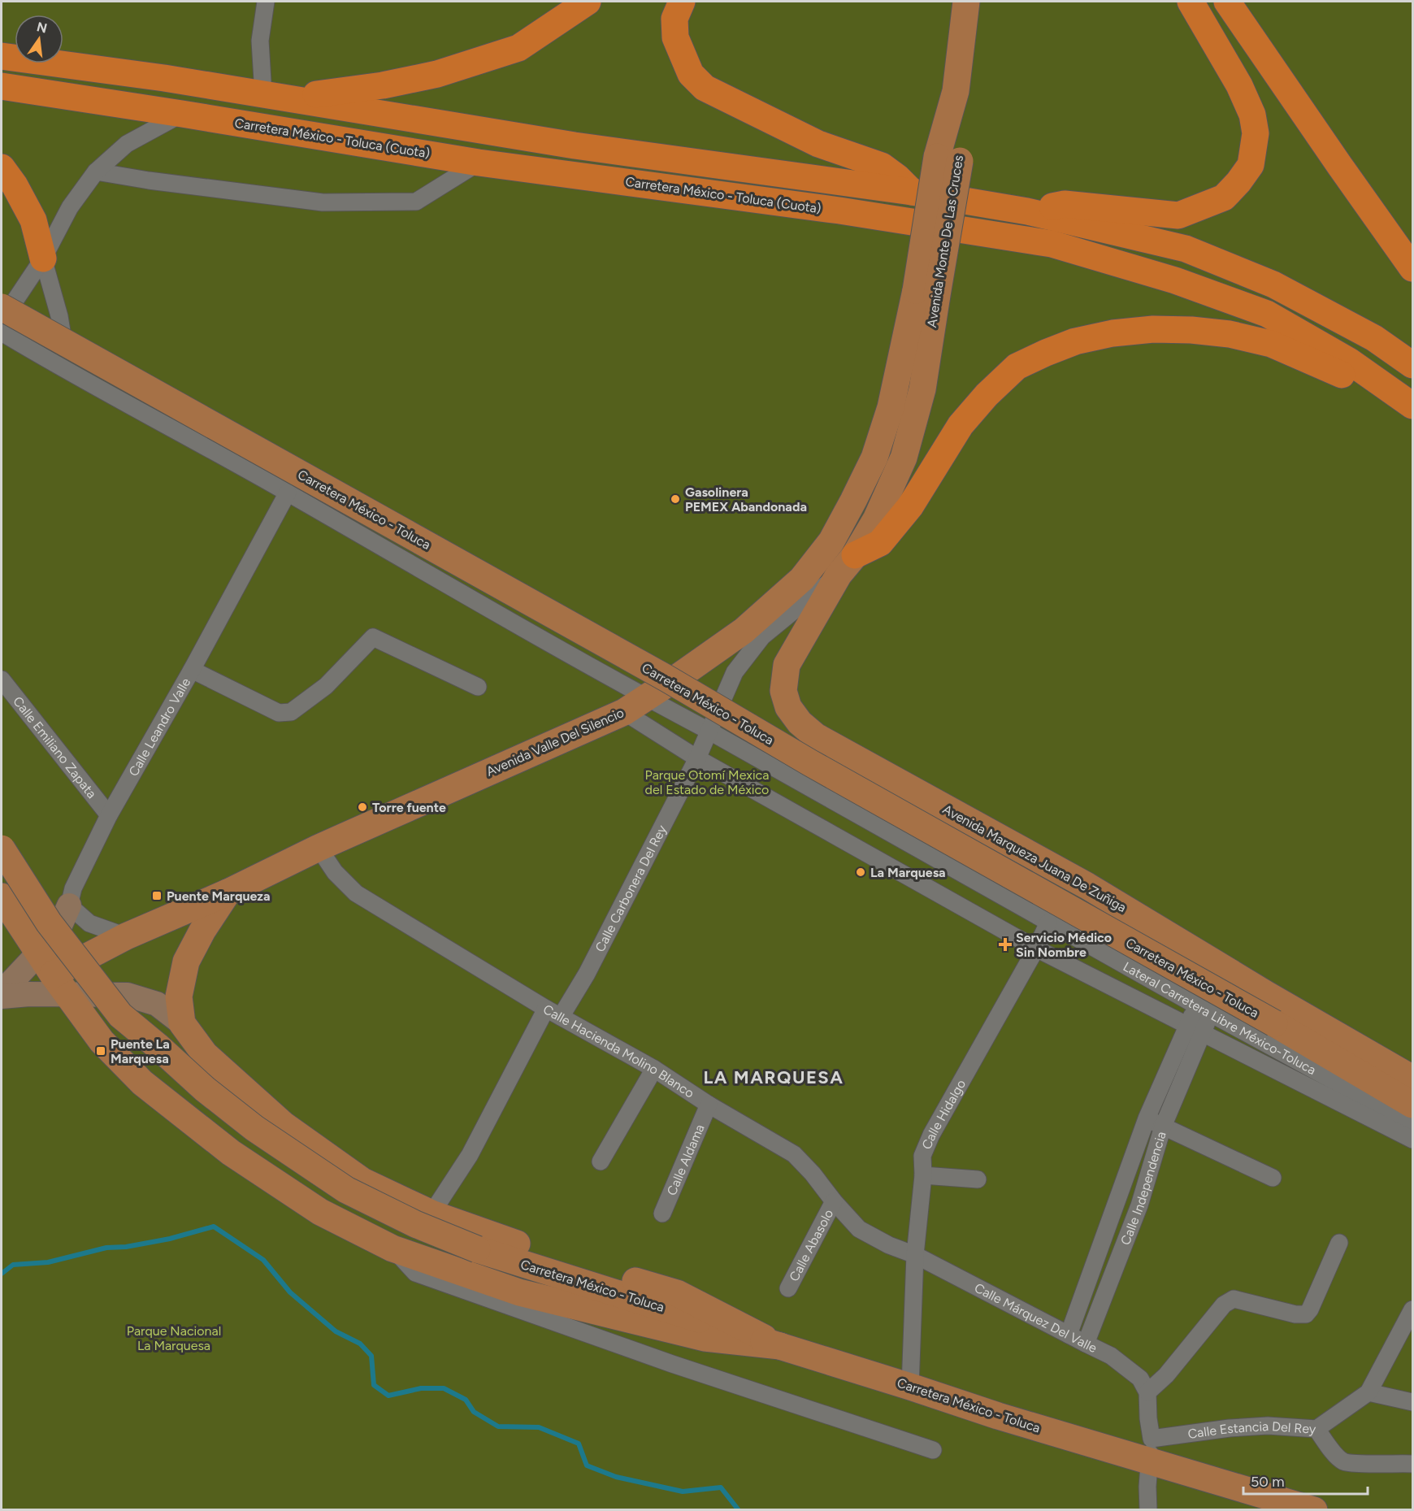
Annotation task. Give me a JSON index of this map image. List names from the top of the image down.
{
  "streets": {
    "highway": ["Carretera México - Toluca (Cuota)"],
    "main road": [
      "Avenida Monte De Las Cruces",
      "Carretera México - Toluca",
      "Avenida Valle Del Silencio",
      "Avenida Marqueza Juana De Zuñiga"
    ],
    "street": [
      "Calle Leandro Valle",
      "Calle Emiliano Zapata",
      "Calle Carbonera Del Rey",
      "Lateral Carretera Libre México-Toluca",
      "Calle Hacienda Molino Blanco",
      "Calle Hidalgo",
      "Calle Aldama",
      "Calle Independencia",
      "Calle Abasolo",
      "Calle Márquez Del Valle",
      "Calle Estancia Del Rey"
    ]
  },
  "crossings": [
    ["Avenida Monte De Las Cruces", "Avenida Valle Del Silencio"],
    ["Avenida Monte De Las Cruces", "Avenida Marqueza Juana De Zuñiga"],
    ["Avenida Monte De Las Cruces", "Calle Carbonera Del Rey"],
    ["Carretera México - Toluca", "Calle Hidalgo"],
    ["Carretera México - Toluca", "Calle Estancia Del Rey"],
    ["Calle Leandro Valle", "Calle Emiliano Zapata"],
    ["Avenida Valle Del Silencio", "Lateral Carretera Libre México-Toluca"],
    ["Avenida Valle Del Silencio", "Calle Hacienda Molino Blanco"],
    ["Avenida Marqueza Juana De Zuñiga", "Calle Carbonera Del Rey"],
    ["Calle Carbonera Del Rey", "Lateral Carretera Libre México-Toluca"],
    ["Calle Carbonera Del Rey", "Calle Hacienda Molino Blanco"],
    ["Lateral Carretera Libre México-Toluca", "Calle Hidalgo"],
    ["Calle Hacienda Molino Blanco", "Calle Hidalgo"],
    ["Calle Hacienda Molino Blanco", "Calle Aldama"],
    ["Calle Hacienda Molino Blanco", "Calle Abasolo"],
    ["Calle Hacienda Molino Blanco", "Calle Márquez Del Valle"],
    ["Calle Hidalgo", "Calle Márquez Del Valle"],
    ["Calle Independencia", "Calle Márquez Del Valle"]
  ],
  "districts": ["LA MARQUESA"],
  "parks": ["Parque Otomí Mexica del Estado de México", "Parque Nacional La Marquesa"],
  "places": {
    "other": ["Gasolinera PEMEX Abandonada", "Torre fuente", "La Marquesa"],
    "transit": ["Puente Marqueza", "Puente La Marquesa"],
    "health": ["Servicio Médico Sin Nombre"]
  },
  "scale_bar": "50 m",
  "north": "top"
}
